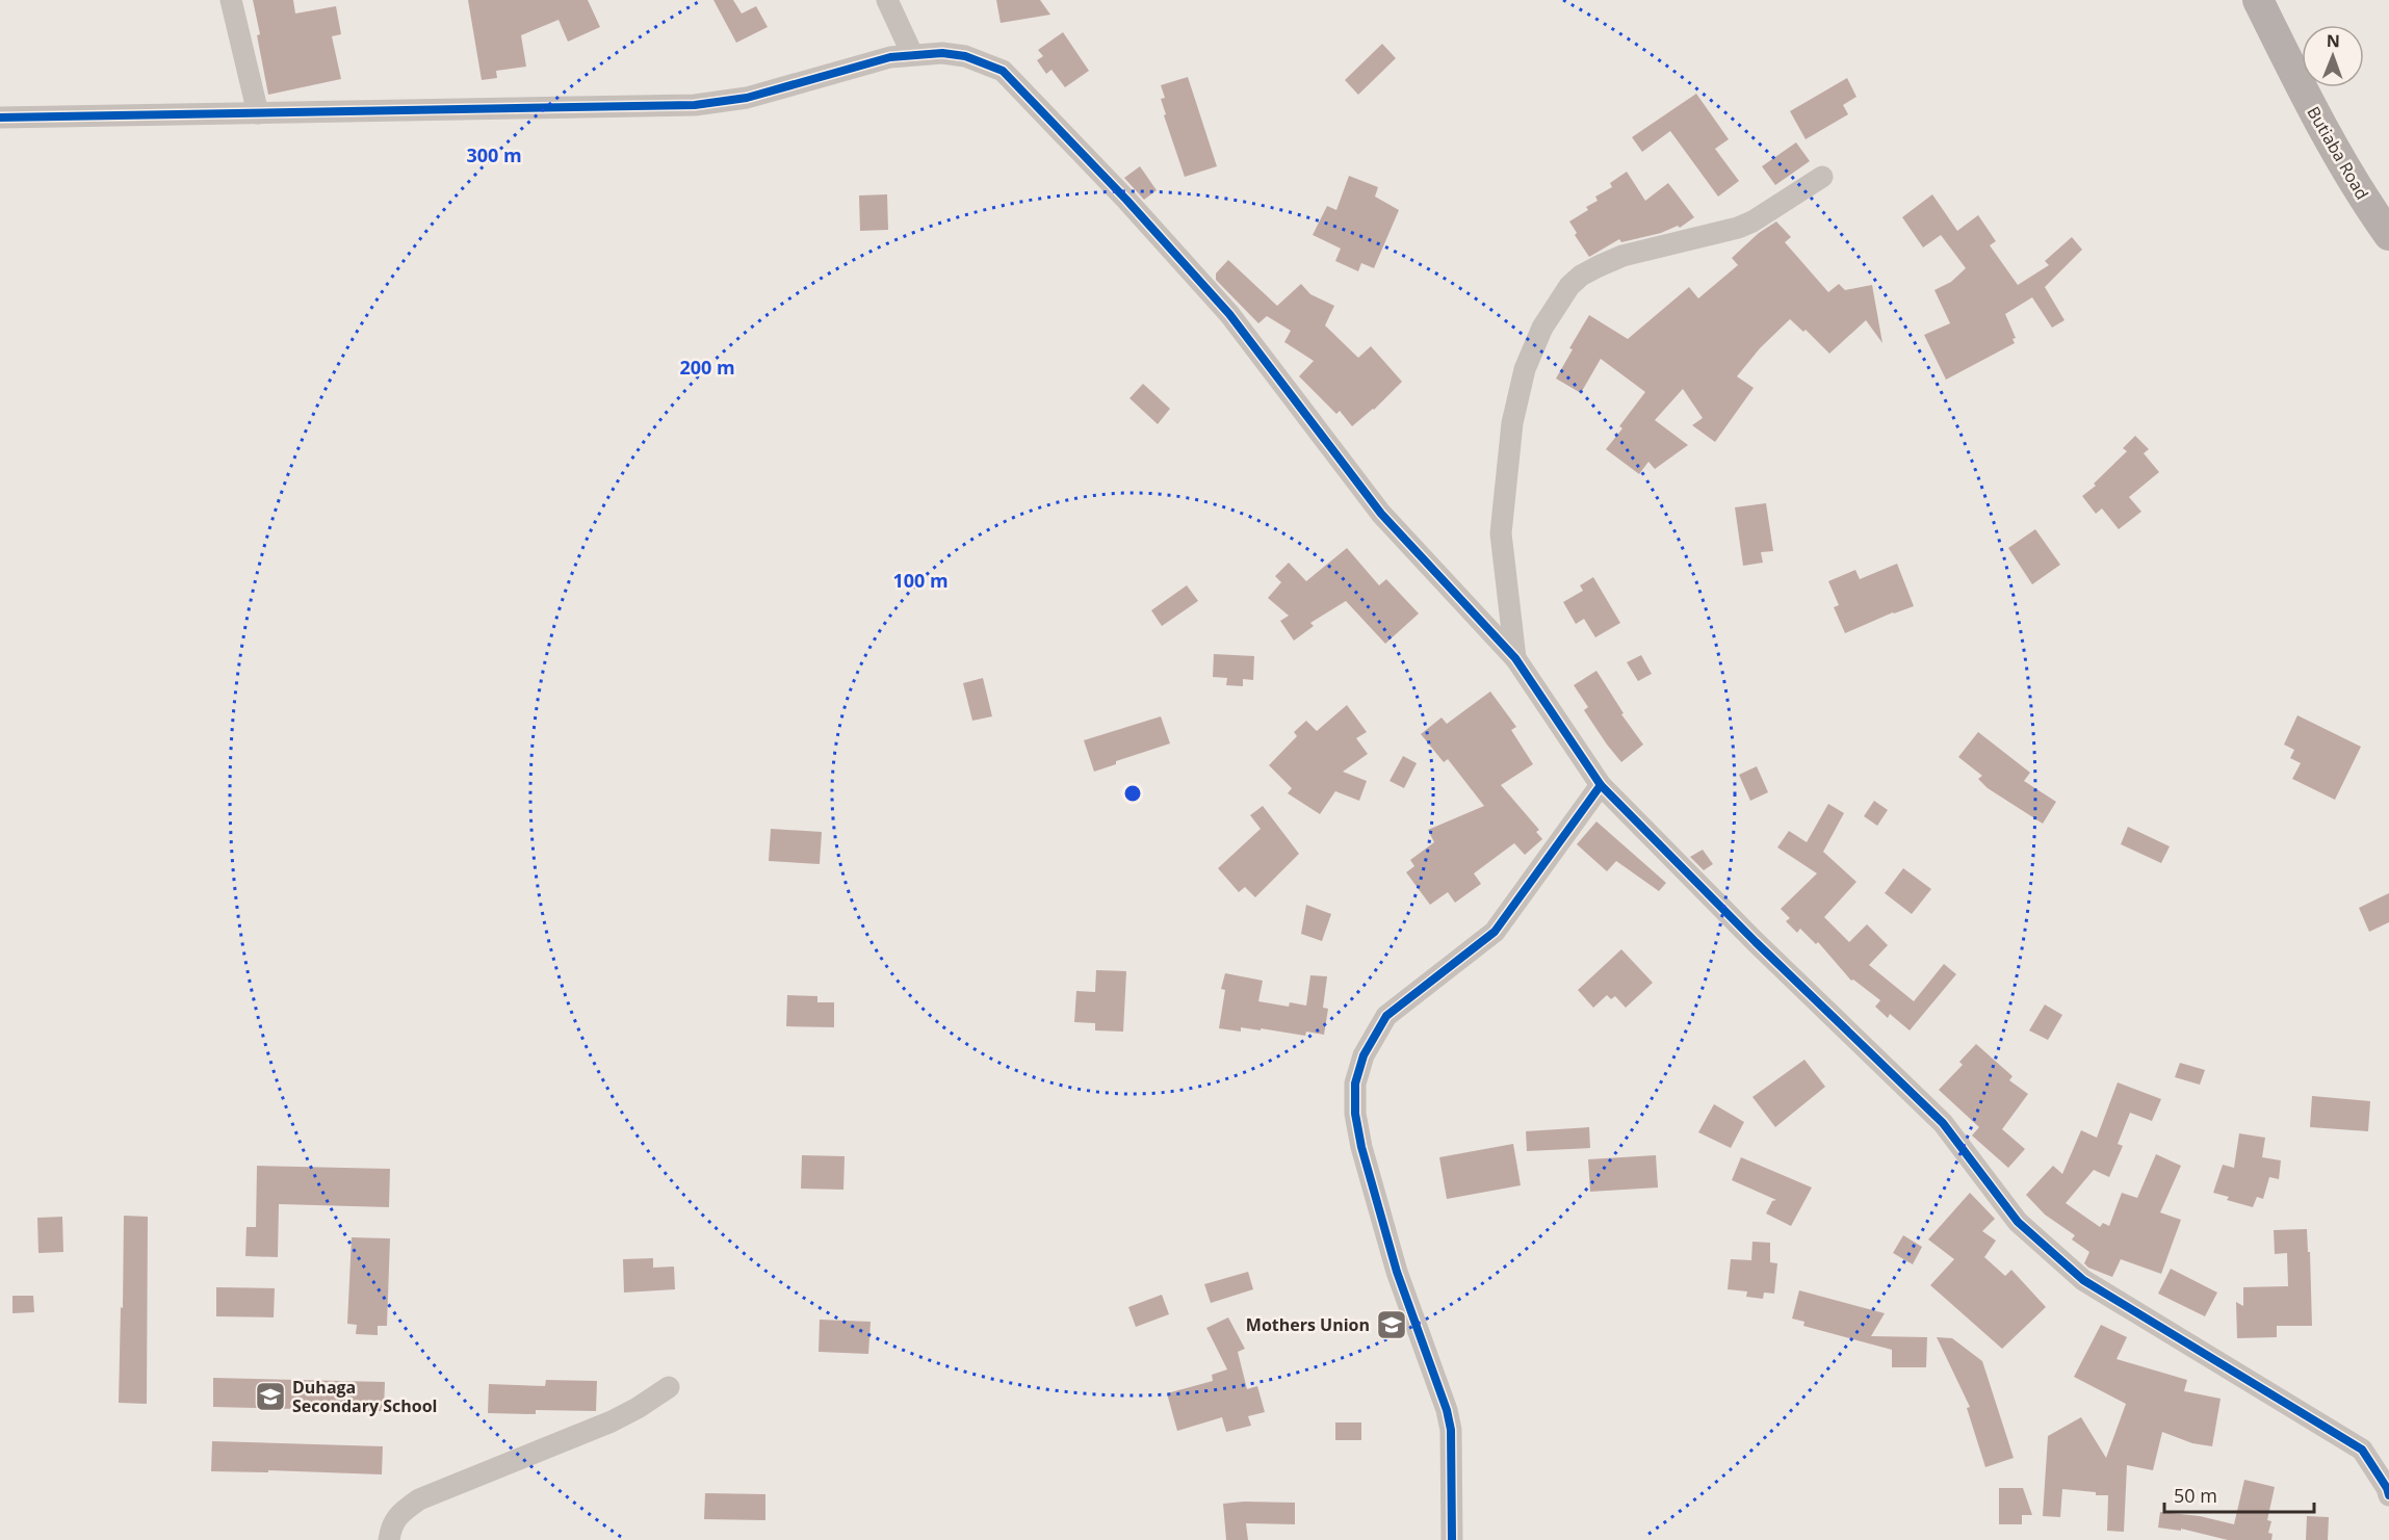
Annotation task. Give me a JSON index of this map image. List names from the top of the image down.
{
  "streets": {
    "main road": ["Butiaba Road"]
  },
  "places": {
    "school or university": ["Mothers Union", "Duhaga Secondary School"]
  },
  "scale_bar": "50 m",
  "north": "top",
  "rings": ["300 m", "200 m", "100 m"]
}
